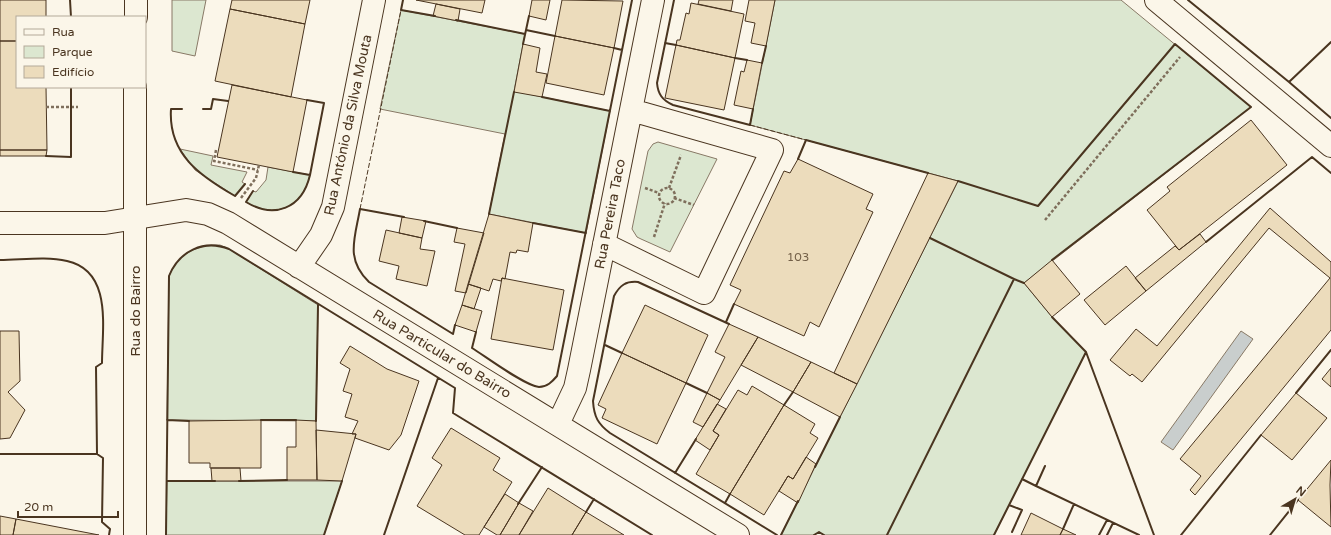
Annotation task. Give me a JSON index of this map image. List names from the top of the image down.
{
  "streets": {
    "street": [
      "Rua António da Silva Mouta",
      "Rua Pereira Taco",
      "Rua do Bairro",
      "Rua Particular do Bairro"
    ]
  },
  "crossings": [
    ["Rua António da Silva Mouta", "Rua Particular do Bairro"],
    ["Rua Pereira Taco", "Rua Particular do Bairro"],
    ["Rua do Bairro", "Rua Particular do Bairro"]
  ],
  "house_numbers": ["103"],
  "legend": ["Rua", "Parque", "Edifício"],
  "scale_bar": "20 m",
  "north": "top right"
}
